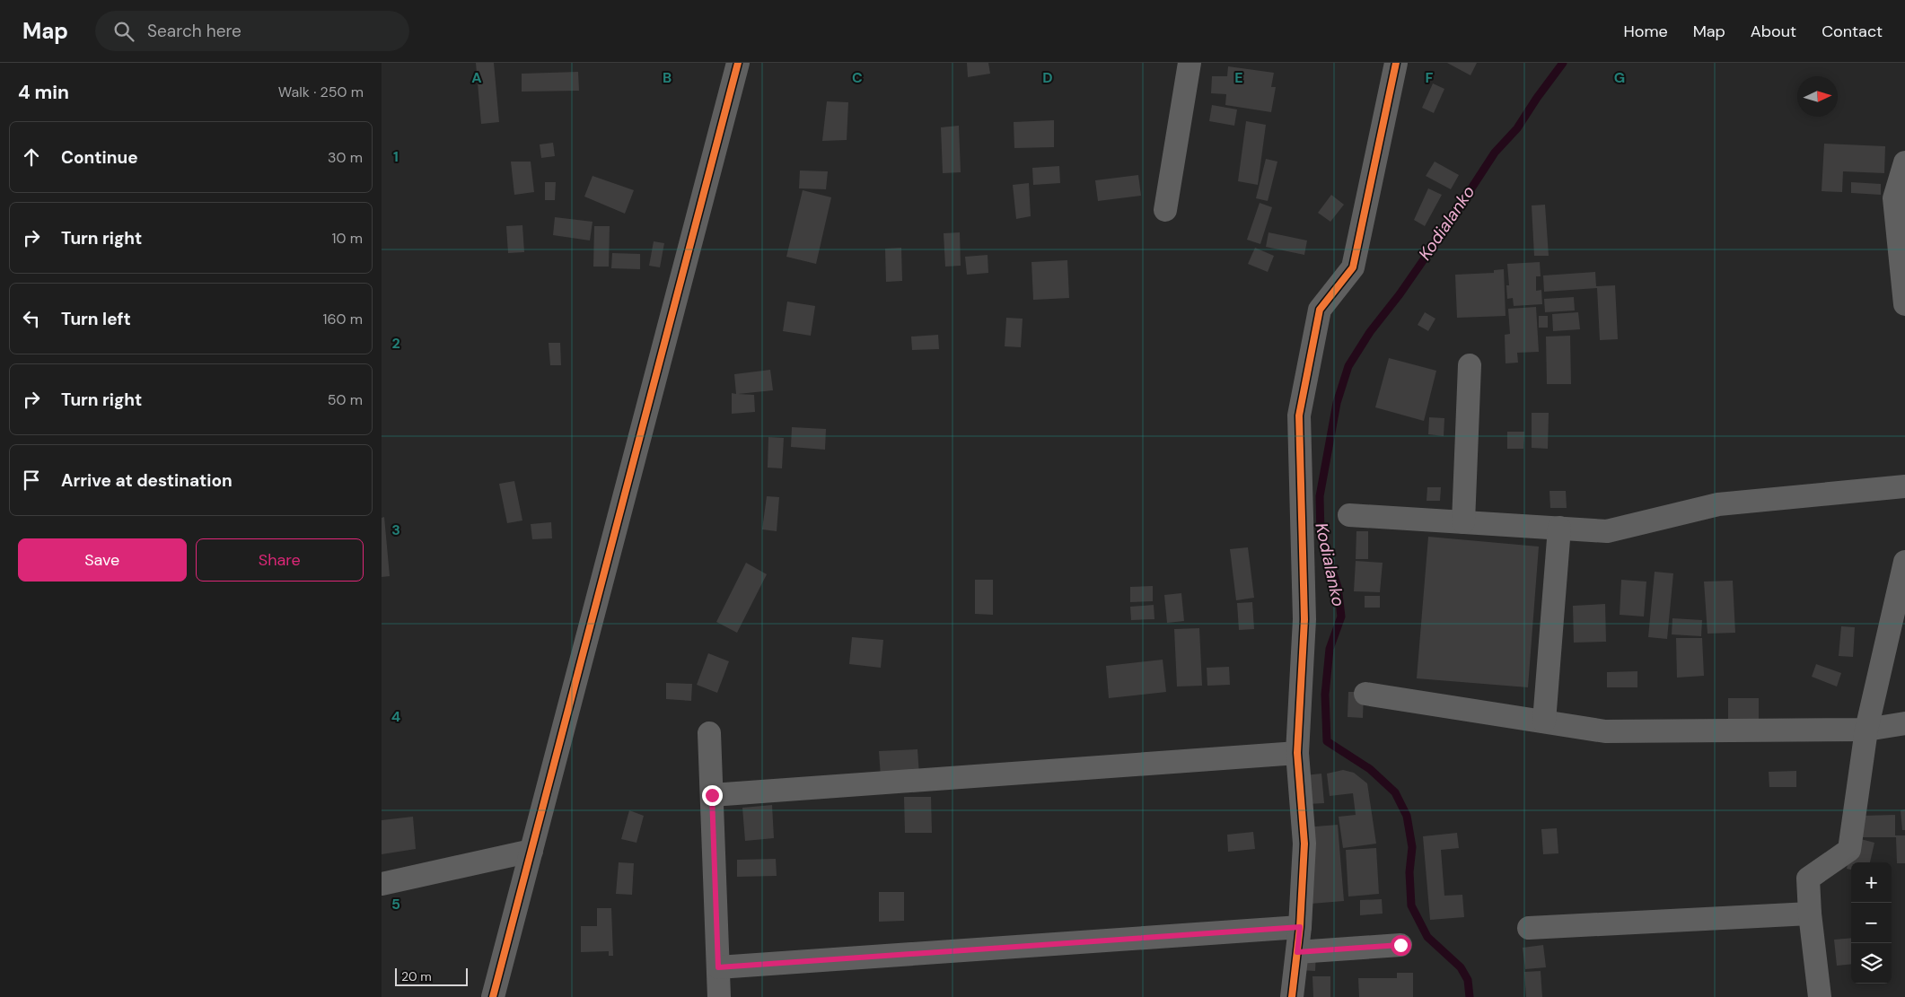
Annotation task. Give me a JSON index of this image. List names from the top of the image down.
{
  "water": ["Kodialanko"],
  "scale_bar": "20 m",
  "north": "right",
  "page": {
    "header": "Map",
    "search": "Search here",
    "nav": [
      "Home",
      "Map",
      "About",
      "Contact"
    ],
    "heading": ["4 min", "Walk · 250 m"],
    "list": [
      ["Continue", "30 m"],
      ["Turn right", "10 m"],
      ["Turn left", "160 m"],
      ["Turn right", "50 m"],
      "Arrive at destination"
    ],
    "buttons": ["Save", "Share"],
    "map_buttons": ["+", "−"],
    "scale": "20 m"
  },
  "grid": {
    "columns": [
      "A",
      "B",
      "C",
      "D",
      "E",
      "F",
      "G"
    ],
    "rows": [
      "1",
      "2",
      "3",
      "4",
      "5"
    ]
  }
}
